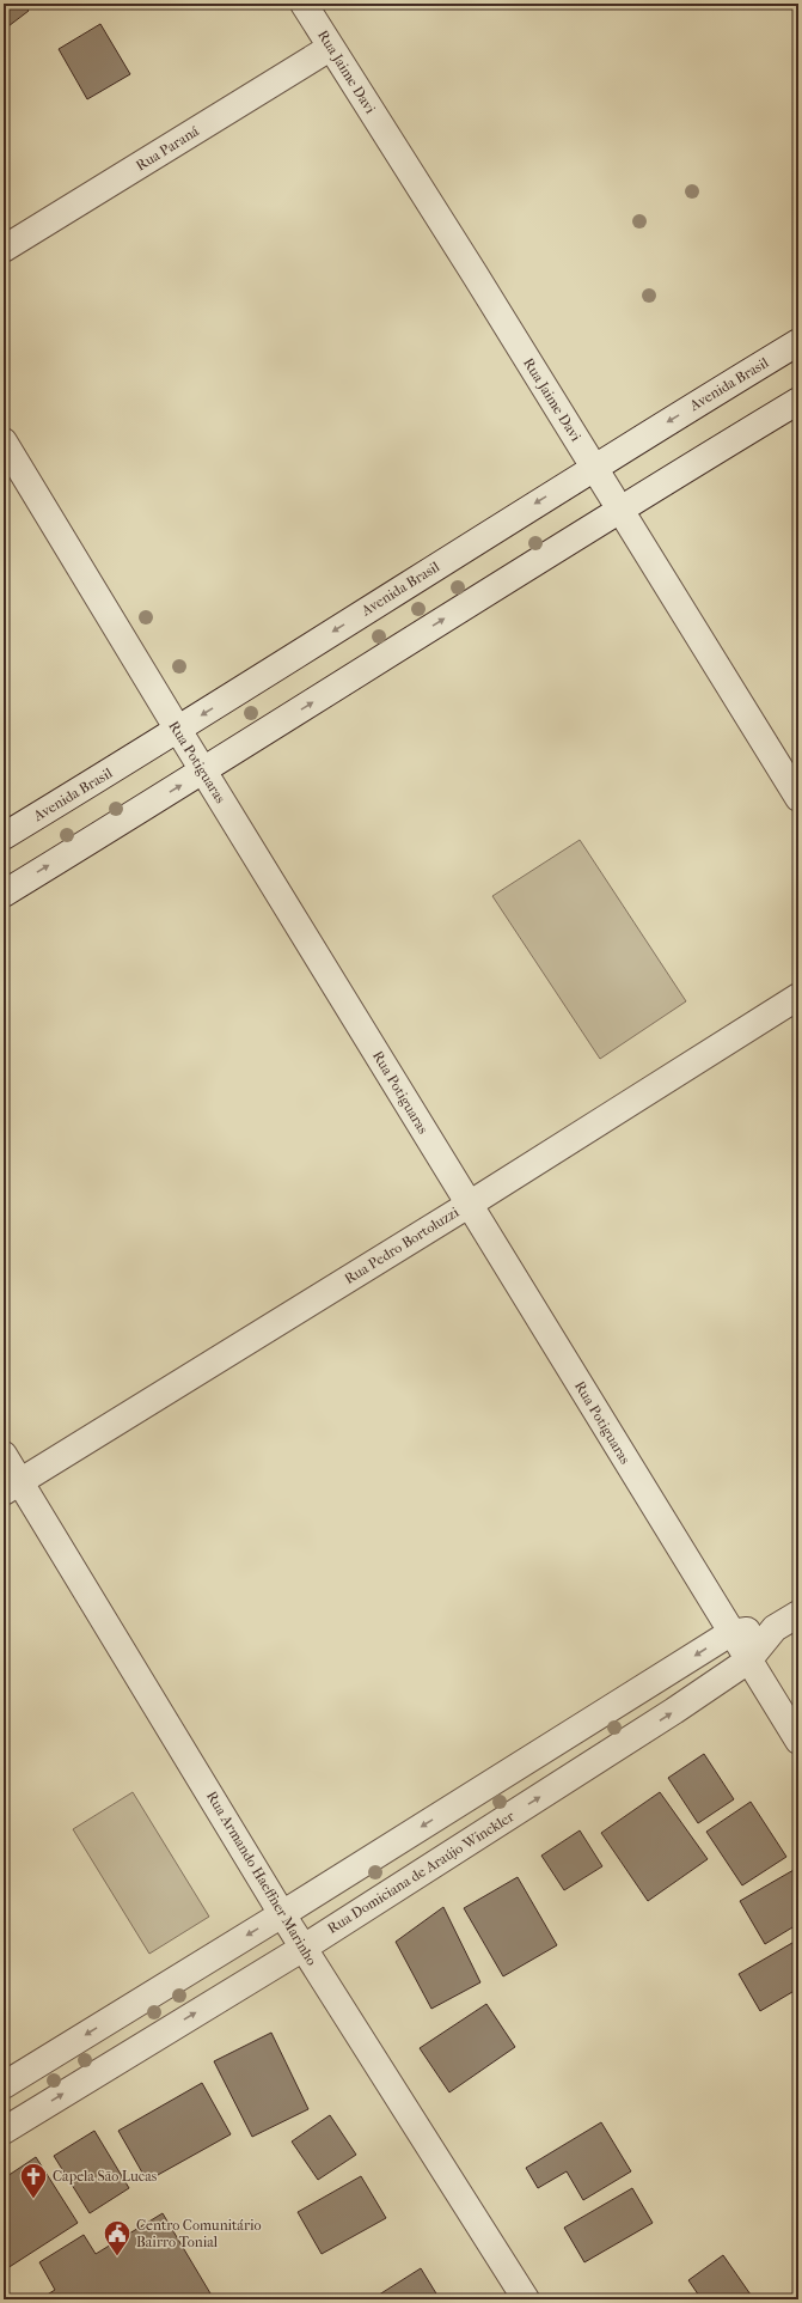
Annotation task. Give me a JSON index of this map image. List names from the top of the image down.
{
  "streets": {
    "street": [
      "Rua Jaime Davi",
      "Rua Paraná",
      "Avenida Brasil",
      "Rua Potiguaras",
      "Rua Pedro Bortoluzzi",
      "Rua Domiciana de Araújo Winckler",
      "Rua Armando Haeffner Marinho"
    ]
  },
  "crossings": [
    ["Rua Jaime Davi", "Rua Paraná"],
    ["Rua Jaime Davi", "Avenida Brasil"],
    ["Avenida Brasil", "Rua Potiguaras"],
    ["Rua Potiguaras", "Rua Pedro Bortoluzzi"],
    ["Rua Potiguaras", "Rua Domiciana de Araújo Winckler"],
    ["Rua Pedro Bortoluzzi", "Rua Armando Haeffner Marinho"],
    ["Rua Domiciana de Araújo Winckler", "Rua Armando Haeffner Marinho"]
  ],
  "places": {
    "church": ["Capela São Lucas"],
    "public building": ["Centro Comunitário Bairro Tonial"]
  }
}
